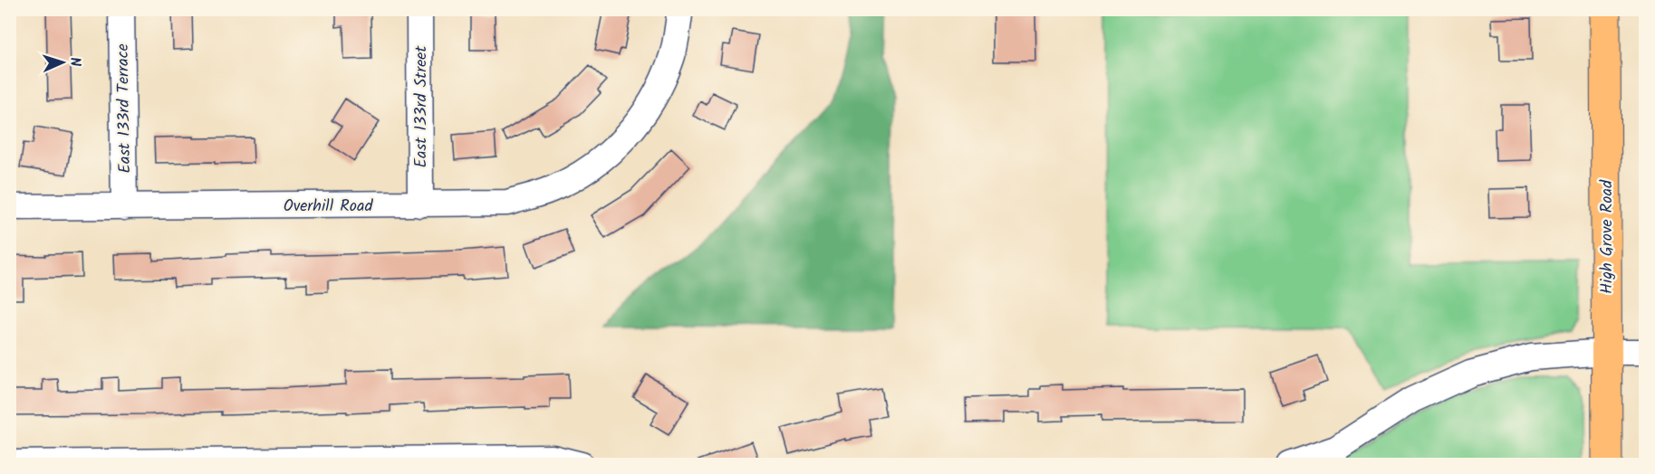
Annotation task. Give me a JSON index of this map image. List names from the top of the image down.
{
  "streets": {
    "main road": ["High Grove Road"],
    "street": ["East 133rd Street", "East 133rd Terrace", "Overhill Road"]
  },
  "crossings": [
    ["East 133rd Street", "Overhill Road"],
    ["East 133rd Terrace", "Overhill Road"]
  ],
  "north": "right"
}
